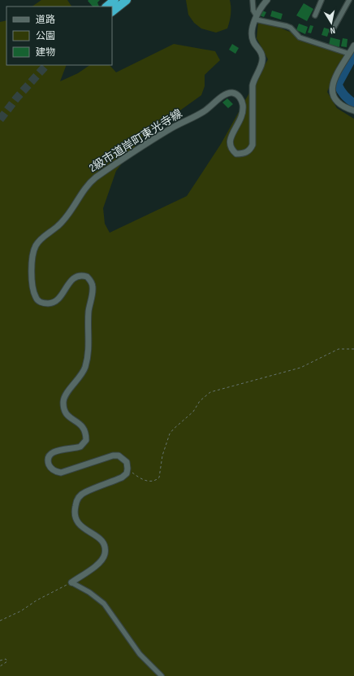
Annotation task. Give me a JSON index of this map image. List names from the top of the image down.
{
  "streets": {
    "street": ["2級市道岸町東光寺線"]
  },
  "legend": ["道路", "公園", "建物"],
  "north": "bottom"
}
